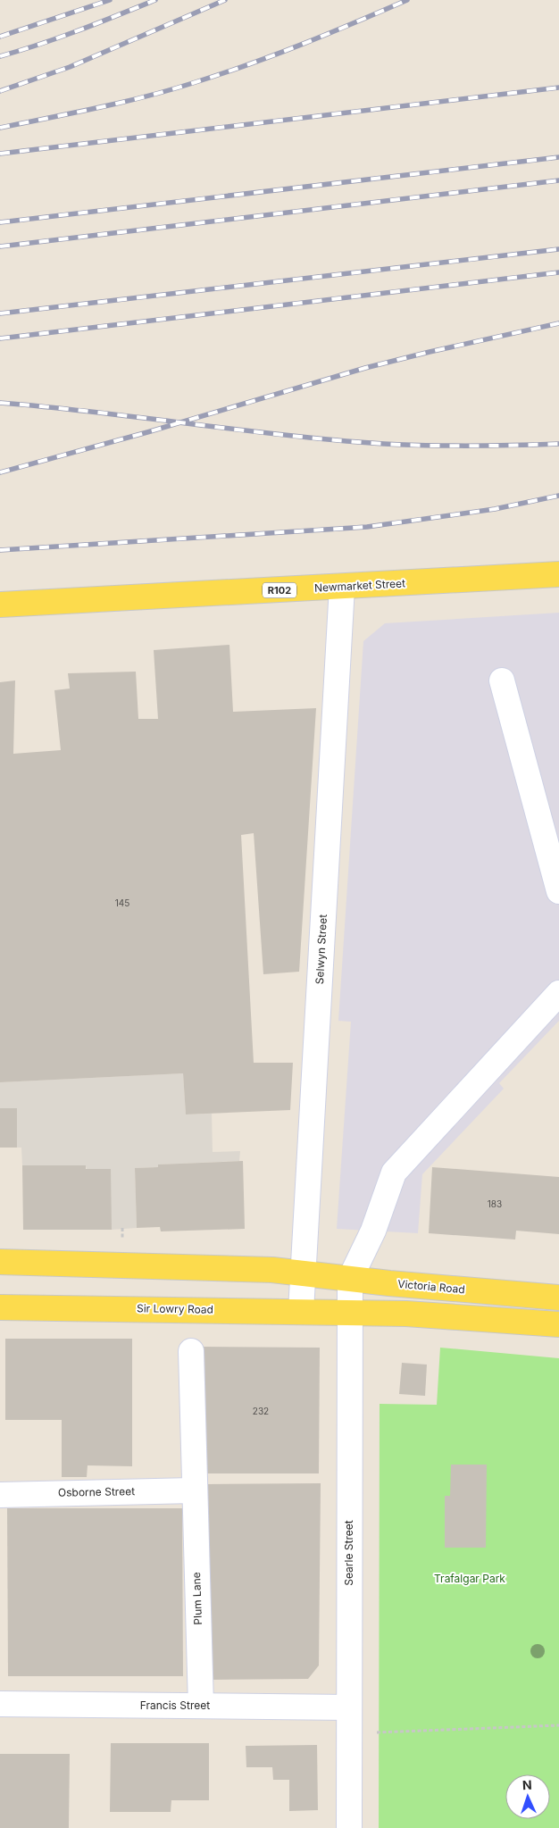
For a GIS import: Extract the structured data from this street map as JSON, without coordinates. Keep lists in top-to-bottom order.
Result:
{
  "streets": {
    "main road": [
      "Newmarket Street",
      "R102",
      "Victoria Road",
      "Sir Lowry Road"
    ],
    "street": [
      "Selwyn Street",
      "Osborne Street",
      "Searle Street",
      "Plum Lane",
      "Francis Street"
    ]
  },
  "crossings": [
    ["Newmarket Street", "Selwyn Street"],
    ["Selwyn Street", "Victoria Road"],
    ["Selwyn Street", "Sir Lowry Road"],
    ["Victoria Road", "Searle Street"],
    ["Sir Lowry Road", "Searle Street"],
    ["Osborne Street", "Plum Lane"],
    ["Searle Street", "Francis Street"],
    ["Plum Lane", "Francis Street"]
  ],
  "parks": ["Trafalgar Park"],
  "house_numbers": ["145", "183", "232"],
  "north": "top"
}
